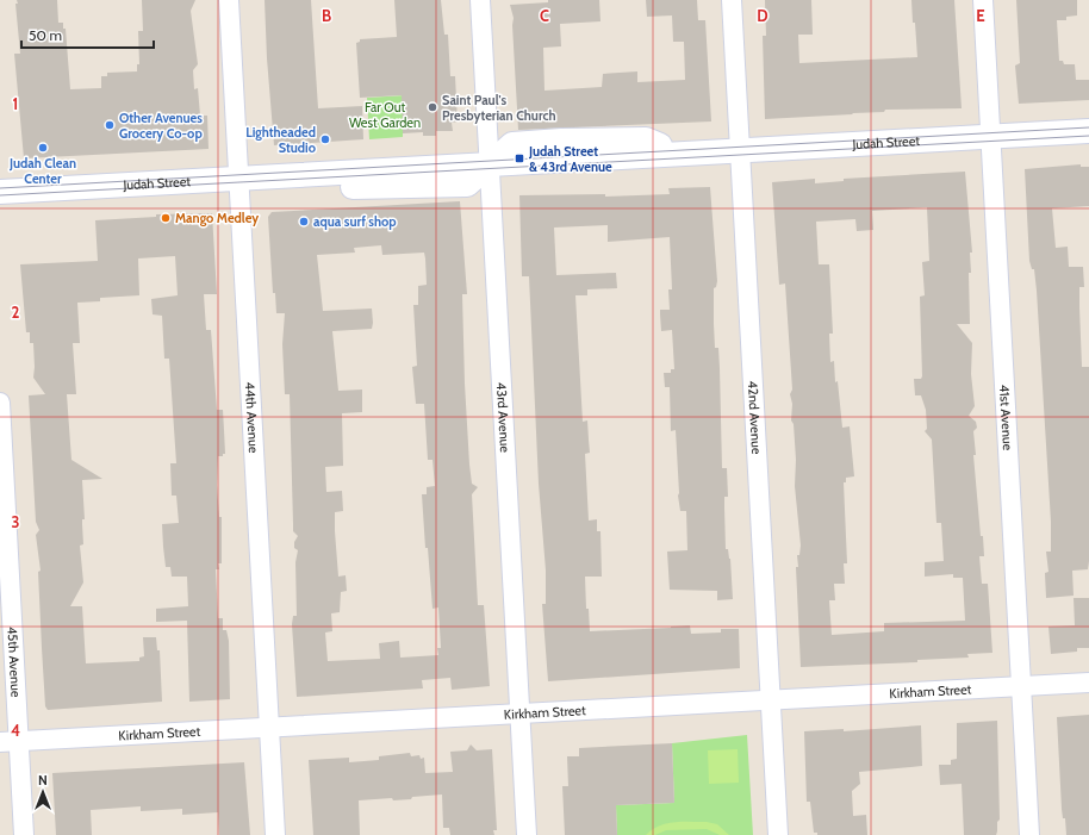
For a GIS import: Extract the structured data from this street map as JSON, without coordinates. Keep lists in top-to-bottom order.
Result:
{
  "streets": {
    "street": [
      "Judah Street",
      "44th Avenue",
      "42nd Avenue",
      "41st Avenue",
      "43rd Avenue",
      "45th Avenue",
      "Kirkham Street"
    ]
  },
  "crossings": [
    ["Judah Street", "44th Avenue"],
    ["Judah Street", "42nd Avenue"],
    ["Judah Street", "41st Avenue"],
    ["Judah Street", "43rd Avenue"],
    ["44th Avenue", "Kirkham Street"],
    ["42nd Avenue", "Kirkham Street"],
    ["41st Avenue", "Kirkham Street"],
    ["43rd Avenue", "Kirkham Street"],
    ["45th Avenue", "Kirkham Street"]
  ],
  "parks": ["Far Out West Garden"],
  "places": {
    "other": [
      "Saint Paul's Presbyterian Church",
      "Other Avenues Grocery Co-op",
      "Lightheaded Studio",
      "Judah Clean Center",
      "Mango Medley",
      "aqua surf shop"
    ],
    "transit": ["Judah Street & 43rd Avenue"]
  },
  "scale_bar": "50 m",
  "north": "top",
  "grid": {
    "columns": [
      "B",
      "C",
      "D",
      "E"
    ],
    "rows": [
      "1",
      "2",
      "3",
      "4"
    ]
  }
}
